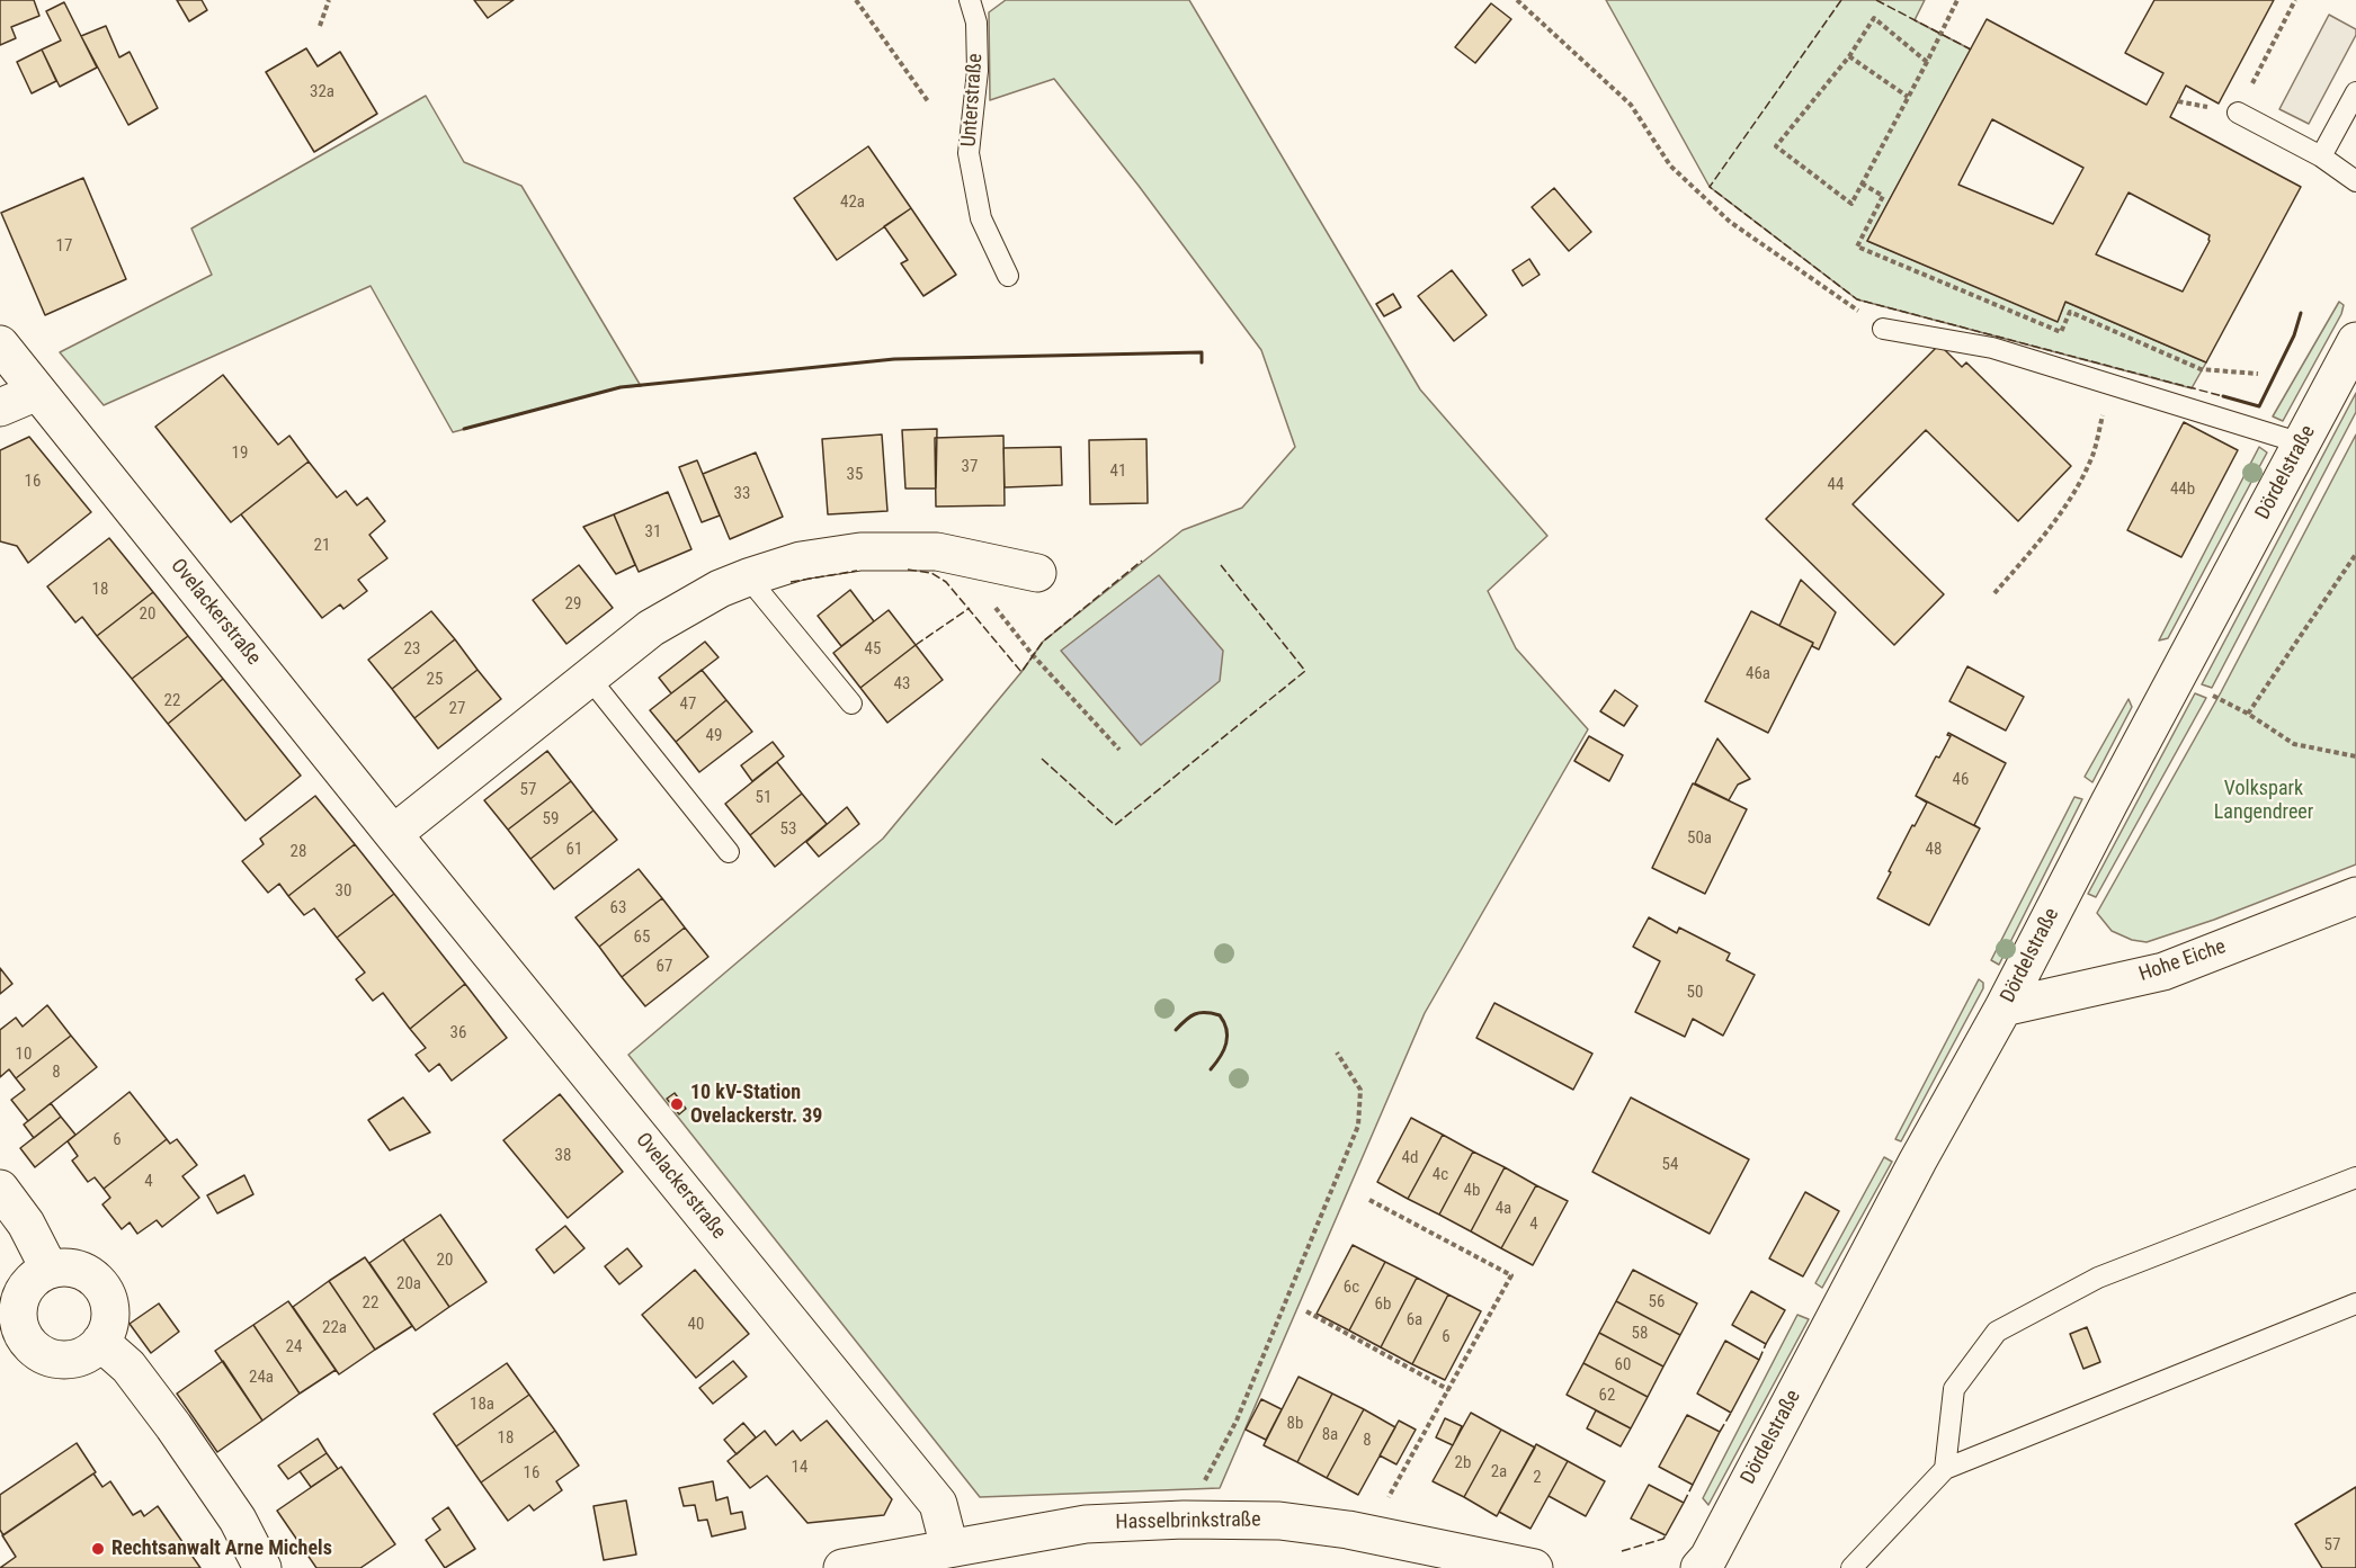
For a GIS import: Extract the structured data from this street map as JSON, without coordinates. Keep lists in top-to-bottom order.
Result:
{
  "streets": {
    "street": [
      "Dördelstraße",
      "Ovelackerstraße",
      "Hohe Eiche",
      "Hasselbrinkstraße"
    ],
    "lane": ["Unterstraße"]
  },
  "crossings": [
    ["Dördelstraße", "Hohe Eiche"],
    ["Ovelackerstraße", "Hasselbrinkstraße"]
  ],
  "parks": ["Volkspark Langendreer"],
  "places": ["10 kV-Station Ovelackerstr. 39", "Rechtsanwalt Arne Michels"],
  "house_numbers": [
    "32a",
    "42a",
    "17",
    "19",
    "37",
    "41",
    "35",
    "16",
    "44",
    "44b",
    "33",
    "31",
    "21",
    "18",
    "29",
    "20",
    "23",
    "45",
    "46a",
    "25",
    "43",
    "22",
    "47",
    "27",
    "49",
    "46",
    "57",
    "51",
    "59",
    "53",
    "50a",
    "61",
    "48",
    "28",
    "30",
    "63",
    "65",
    "67",
    "50",
    "36",
    "10",
    "8",
    "6",
    "38",
    "4d",
    "54",
    "4c",
    "4",
    "4b",
    "4a",
    "4",
    "20",
    "20a",
    "6c",
    "56",
    "22",
    "6b",
    "6a",
    "40",
    "22a",
    "58",
    "6",
    "24",
    "60",
    "24a",
    "62",
    "18a",
    "8b",
    "8a",
    "18",
    "8",
    "2b",
    "14",
    "2a",
    "16",
    "2",
    "57"
  ]
}
